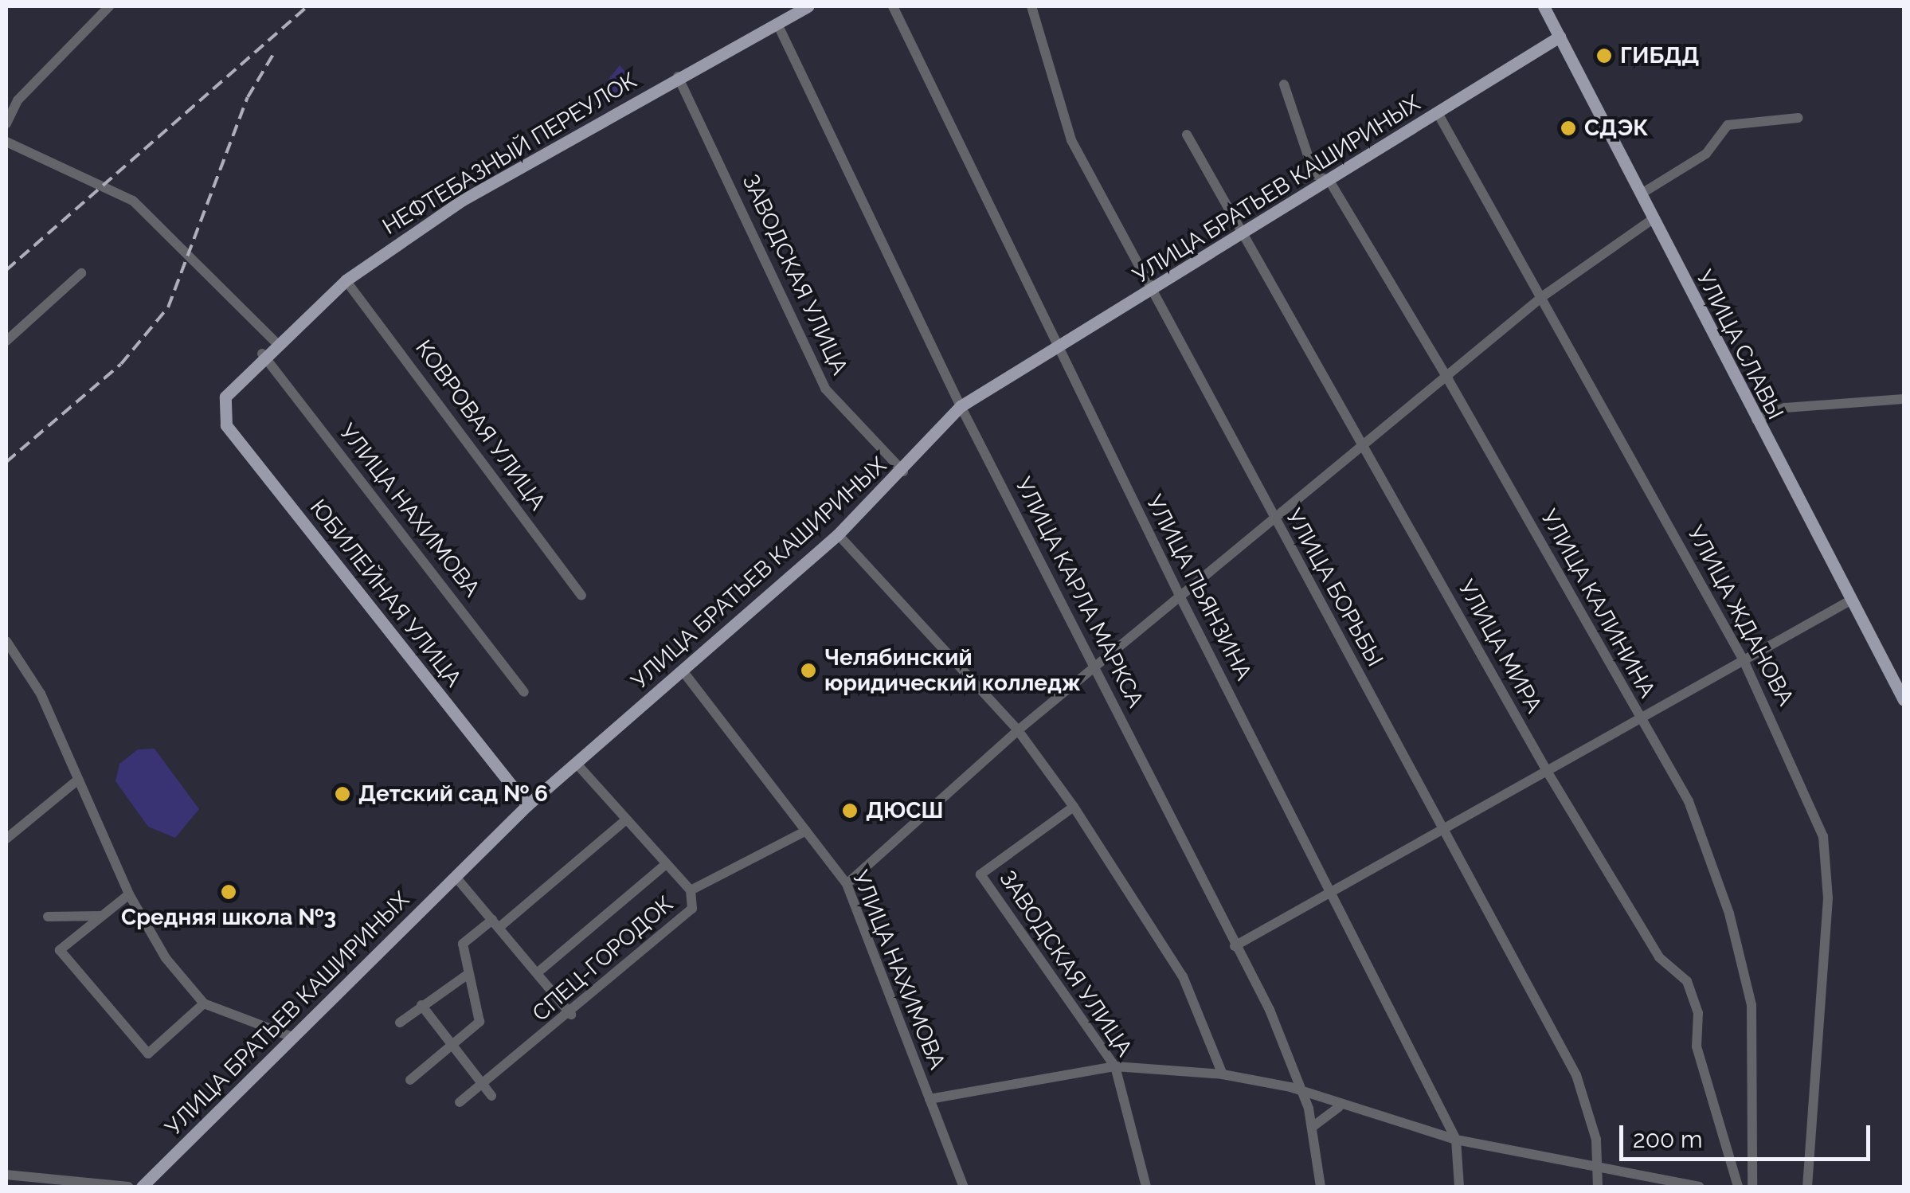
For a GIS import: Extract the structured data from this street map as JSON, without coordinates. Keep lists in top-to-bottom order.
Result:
{
  "streets": {
    "main road": [
      "НЕФТЕБАЗНЫЙ ПЕРЕУЛОК",
      "УЛИЦА БРАТЬЕВ КАШИРИНЫХ",
      "УЛИЦА СЛАВЫ",
      "ЮБИЛЕЙНАЯ УЛИЦА"
    ],
    "street": [
      "ЗАВОДСКАЯ УЛИЦА",
      "КОВРОВАЯ УЛИЦА",
      "УЛИЦА НАХИМОВА",
      "УЛИЦА ПЬЯНЗИНА",
      "УЛИЦА БОРЬБЫ",
      "УЛИЦА КАРЛА МАРКСА",
      "УЛИЦА КАЛИНИНА",
      "УЛИЦА ЖДАНОВА",
      "УЛИЦА МИРА",
      "СПЕЦ-ГОРОДОК"
    ]
  },
  "crossings": [
    ["НЕФТЕБАЗНЫЙ ПЕРЕУЛОК", "ЗАВОДСКАЯ УЛИЦА"],
    ["НЕФТЕБАЗНЫЙ ПЕРЕУЛОК", "КОВРОВАЯ УЛИЦА"],
    ["НЕФТЕБАЗНЫЙ ПЕРЕУЛОК", "УЛИЦА НАХИМОВА"],
    ["НЕФТЕБАЗНЫЙ ПЕРЕУЛОК", "УЛИЦА КАРЛА МАРКСА"],
    ["НЕФТЕБАЗНЫЙ ПЕРЕУЛОК", "ЮБИЛЕЙНАЯ УЛИЦА"],
    ["УЛИЦА БРАТЬЕВ КАШИРИНЫХ", "ЗАВОДСКАЯ УЛИЦА"],
    ["УЛИЦА БРАТЬЕВ КАШИРИНЫХ", "УЛИЦА СЛАВЫ"],
    ["УЛИЦА БРАТЬЕВ КАШИРИНЫХ", "УЛИЦА НАХИМОВА"],
    ["УЛИЦА БРАТЬЕВ КАШИРИНЫХ", "УЛИЦА ПЬЯНЗИНА"],
    ["УЛИЦА БРАТЬЕВ КАШИРИНЫХ", "УЛИЦА БОРЬБЫ"],
    ["УЛИЦА БРАТЬЕВ КАШИРИНЫХ", "УЛИЦА КАРЛА МАРКСА"],
    ["УЛИЦА БРАТЬЕВ КАШИРИНЫХ", "ЮБИЛЕЙНАЯ УЛИЦА"],
    ["УЛИЦА БРАТЬЕВ КАШИРИНЫХ", "УЛИЦА КАЛИНИНА"],
    ["УЛИЦА БРАТЬЕВ КАШИРИНЫХ", "УЛИЦА ЖДАНОВА"],
    ["УЛИЦА БРАТЬЕВ КАШИРИНЫХ", "УЛИЦА МИРА"],
    ["УЛИЦА НАХИМОВА", "СПЕЦ-ГОРОДОК"]
  ],
  "places": [
    "ГИБДД",
    "СДЭК",
    "Челябинский юридический колледж",
    "Детский сад № 6",
    "ДЮСШ",
    "Средняя школа №3"
  ],
  "scale_bar": "200 m"
}
